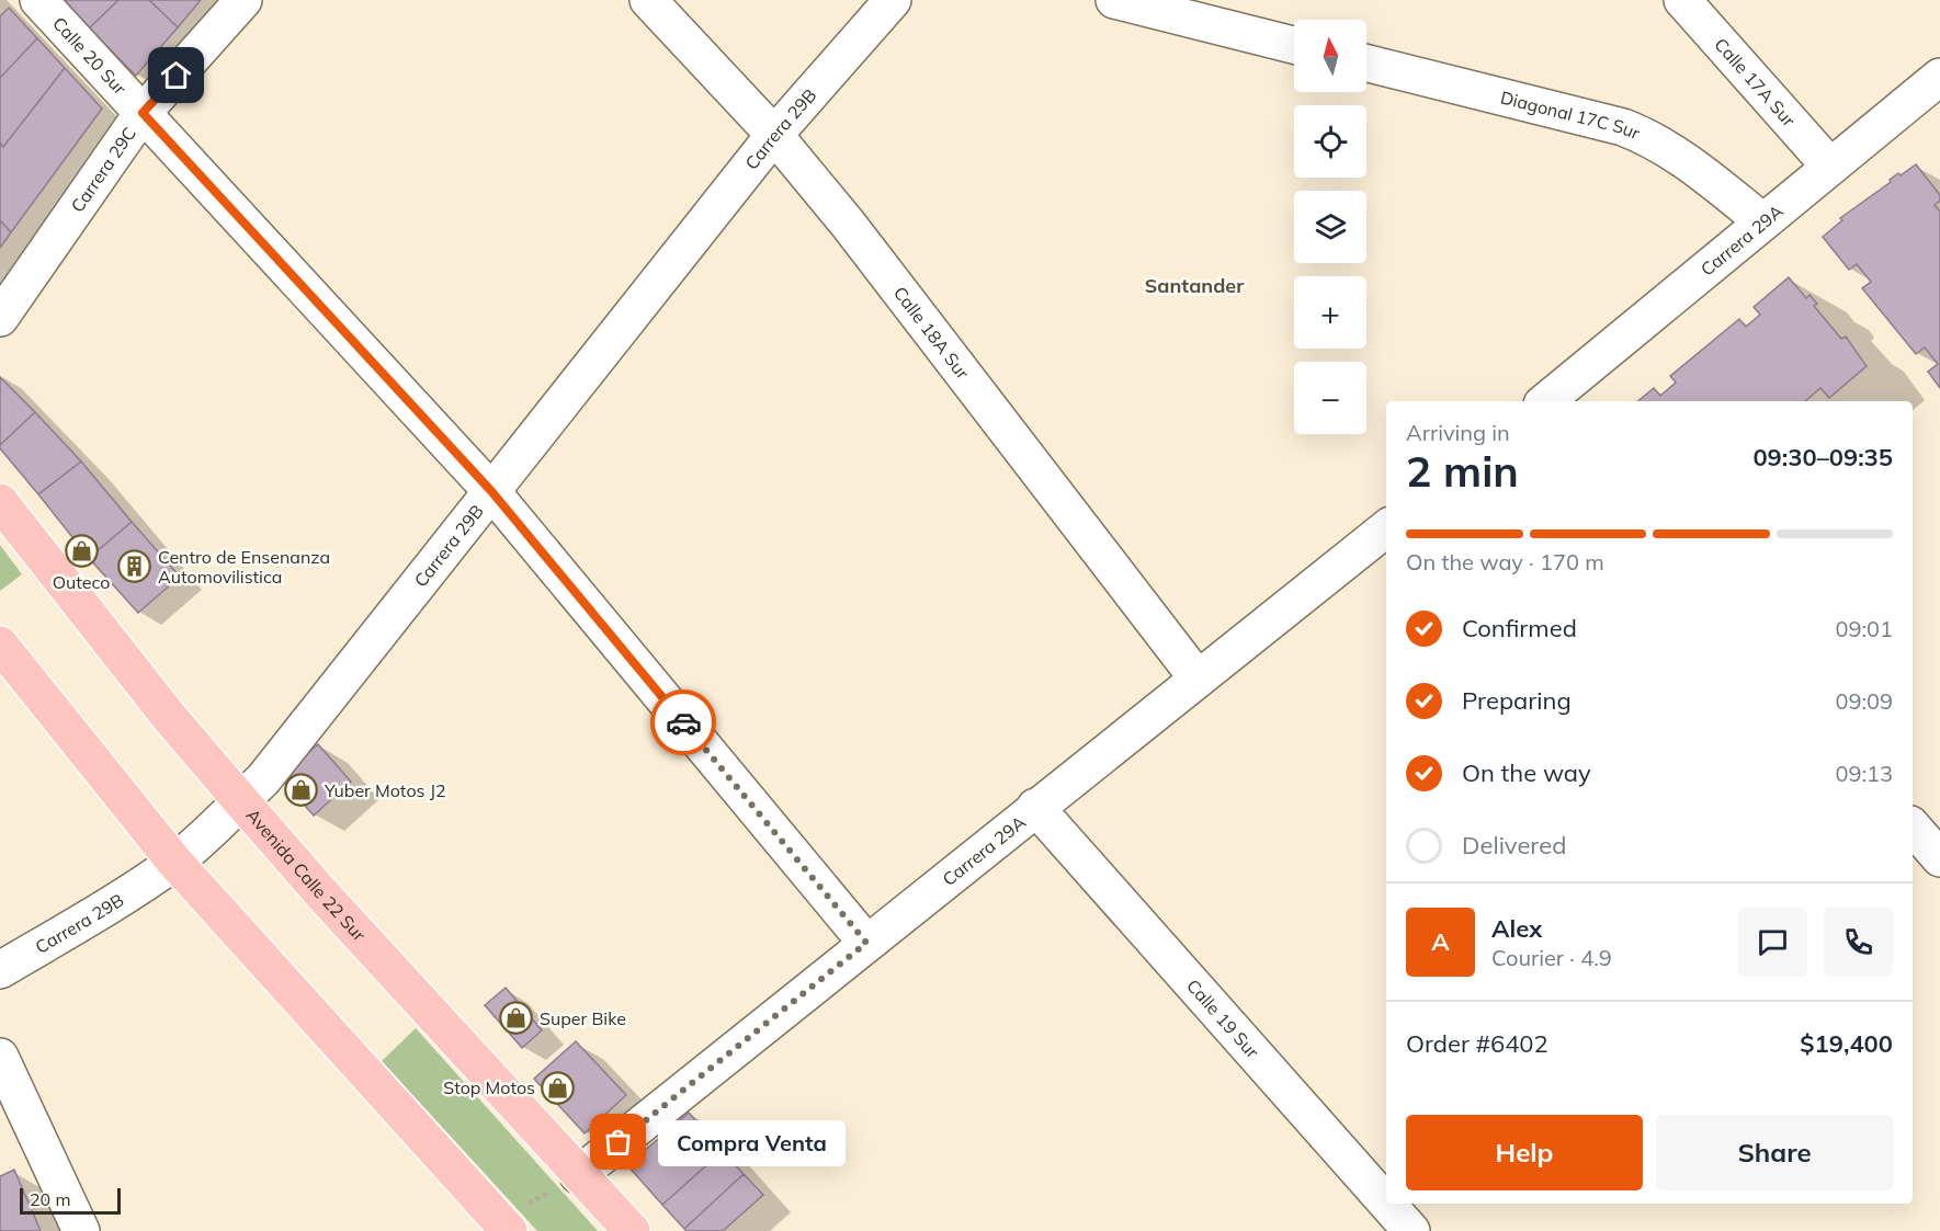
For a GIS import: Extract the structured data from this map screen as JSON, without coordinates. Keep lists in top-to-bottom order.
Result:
{
  "streets": {
    "main road": ["Avenida Calle 22 Sur"],
    "street": [
      "Calle 20 Sur",
      "Calle 17A Sur",
      "Diagonal 17C Sur",
      "Carrera 29B",
      "Carrera 29C",
      "Carrera 29A",
      "Calle 18A Sur",
      "Calle 19 Sur"
    ]
  },
  "crossings": [
    ["Calle 20 Sur", "Carrera 29B"],
    ["Calle 20 Sur", "Carrera 29C"],
    ["Calle 20 Sur", "Carrera 29A"],
    ["Calle 17A Sur", "Carrera 29A"],
    ["Diagonal 17C Sur", "Carrera 29A"],
    ["Carrera 29B", "Calle 18A Sur"],
    ["Carrera 29B", "Avenida Calle 22 Sur"],
    ["Carrera 29A", "Calle 18A Sur"],
    ["Carrera 29A", "Avenida Calle 22 Sur"],
    ["Carrera 29A", "Calle 19 Sur"]
  ],
  "districts": ["Santander"],
  "places": {
    "shop": [
      "Outeco",
      "Yuber Motos J2",
      "Super Bike",
      "Stop Motos"
    ],
    "building": ["Centro de Ensenanza Automovilistica"],
    "other": ["Compra Venta"]
  },
  "scale_bar": "20 m",
  "north": "top",
  "page": {
    "map_buttons": ["+", "−"],
    "heading": ["2 min", "Arriving in", "09:30–09:35"],
    "panel": [
      "Alex",
      "Courier · 4.9",
      "Order #6402",
      "$19,400"
    ],
    "bar": "On the way · 170 m",
    "list": [
      ["Confirmed", "09:01"],
      ["Preparing", "09:09"],
      ["On the way", "09:13"],
      "Delivered"
    ],
    "round": "A",
    "buttons": ["Help", "Share"],
    "bubble": "Compra Venta",
    "scale": "20 m"
  }
}
